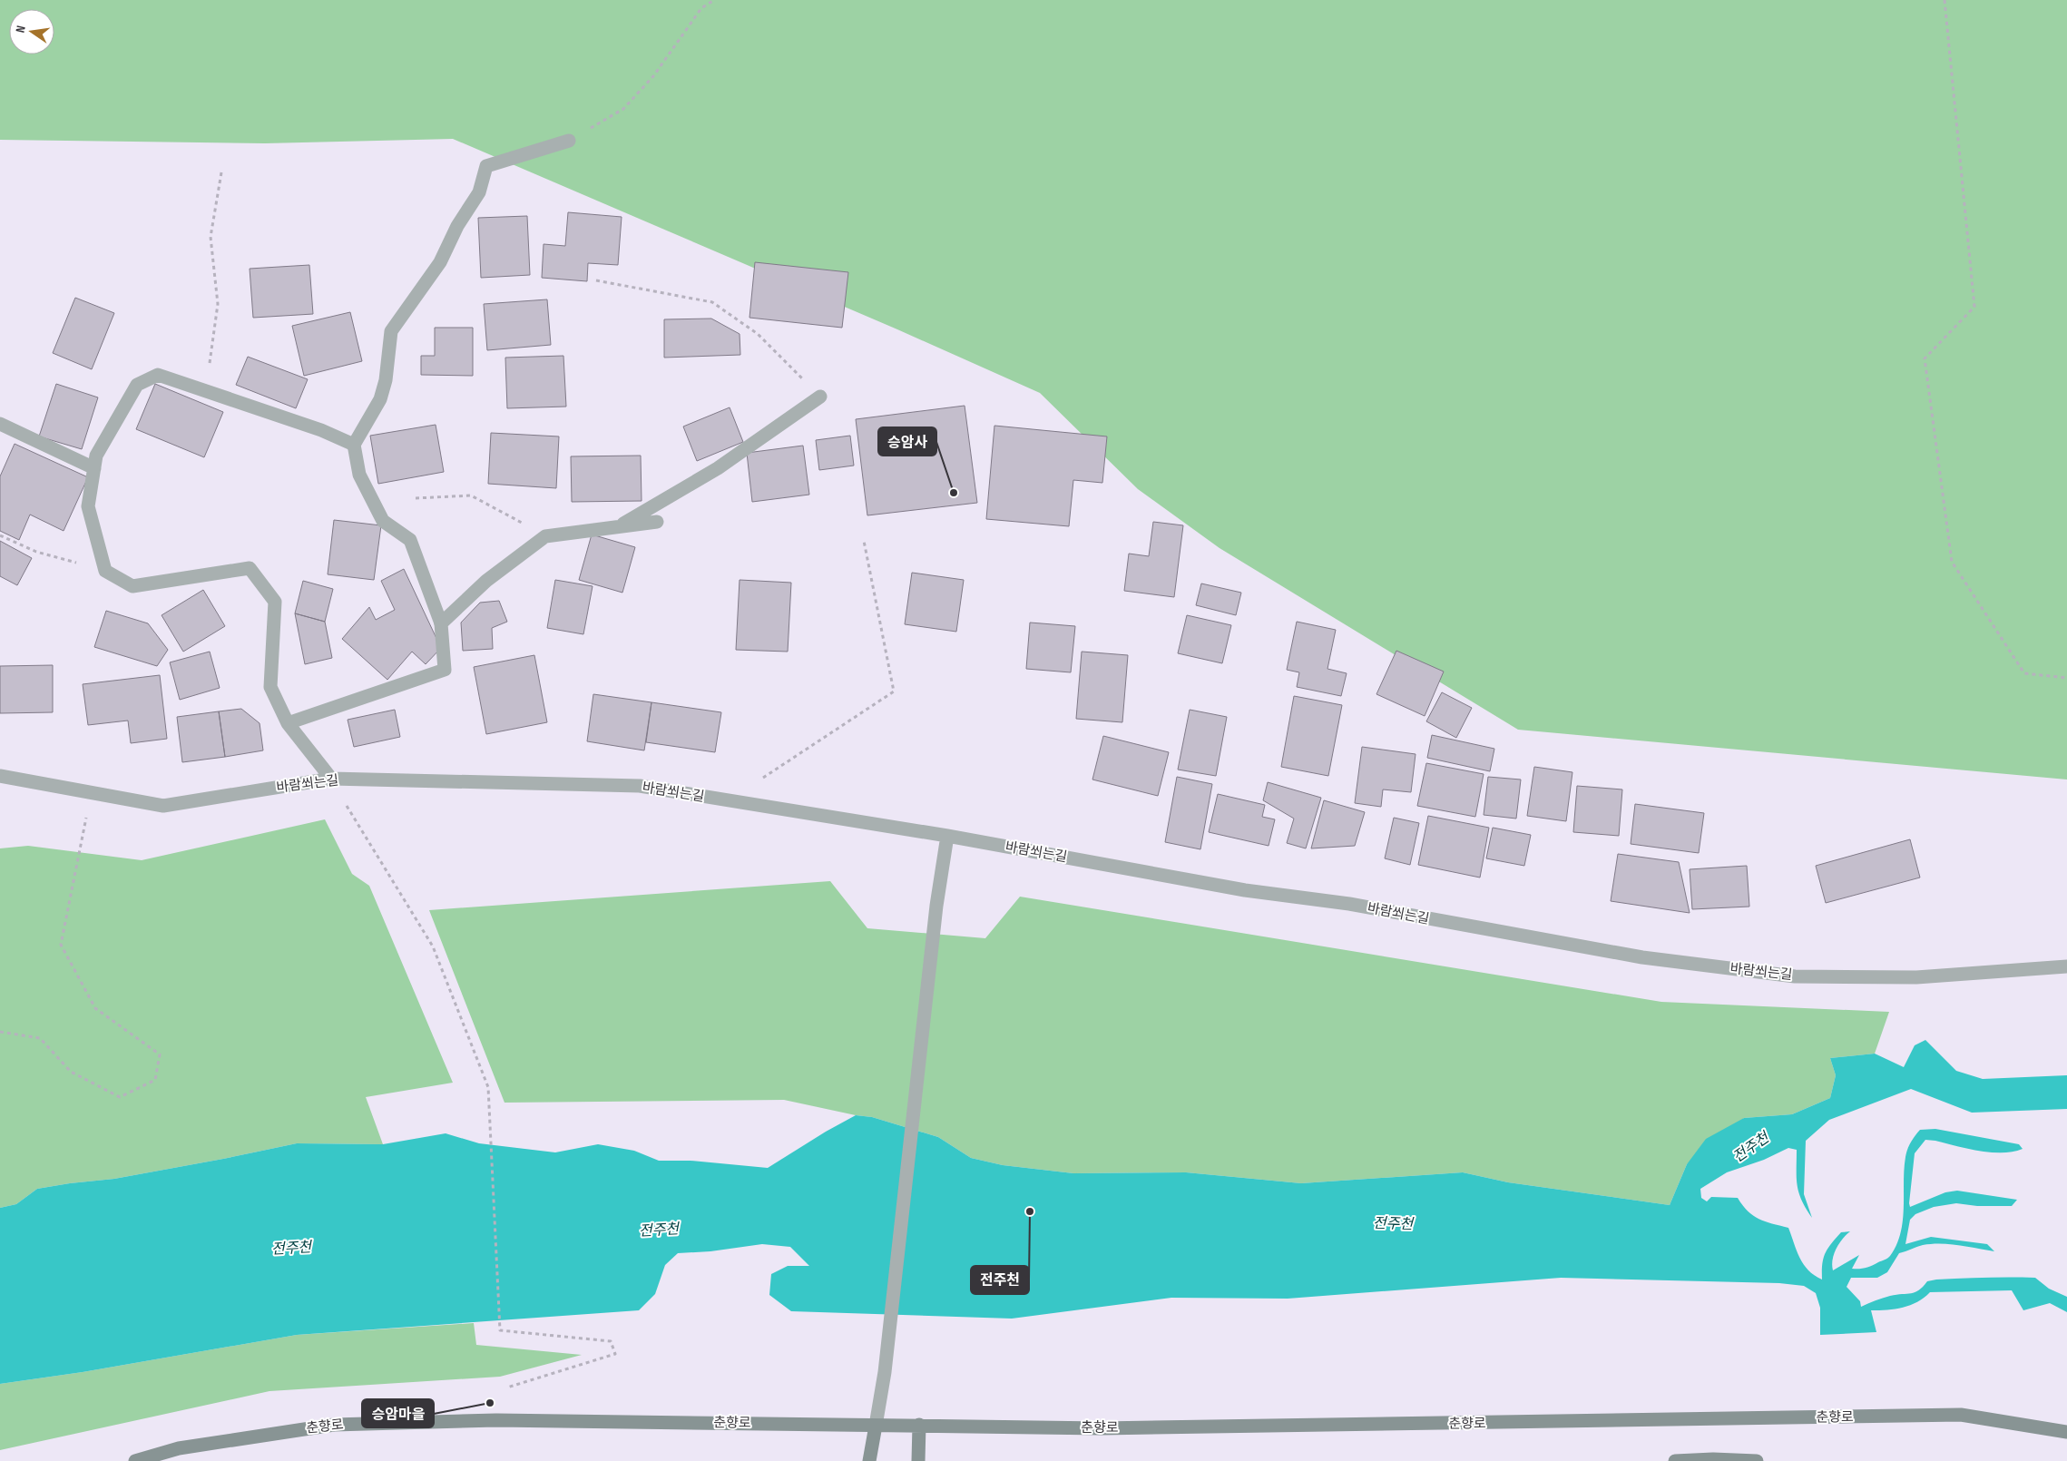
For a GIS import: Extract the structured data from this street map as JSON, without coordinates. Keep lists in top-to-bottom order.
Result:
{
  "streets": {
    "street": ["바람쐬는길", "춘향로"]
  },
  "water": ["전주천"],
  "places": ["승암사", "전주천", "승암마을"],
  "north": "left"
}
